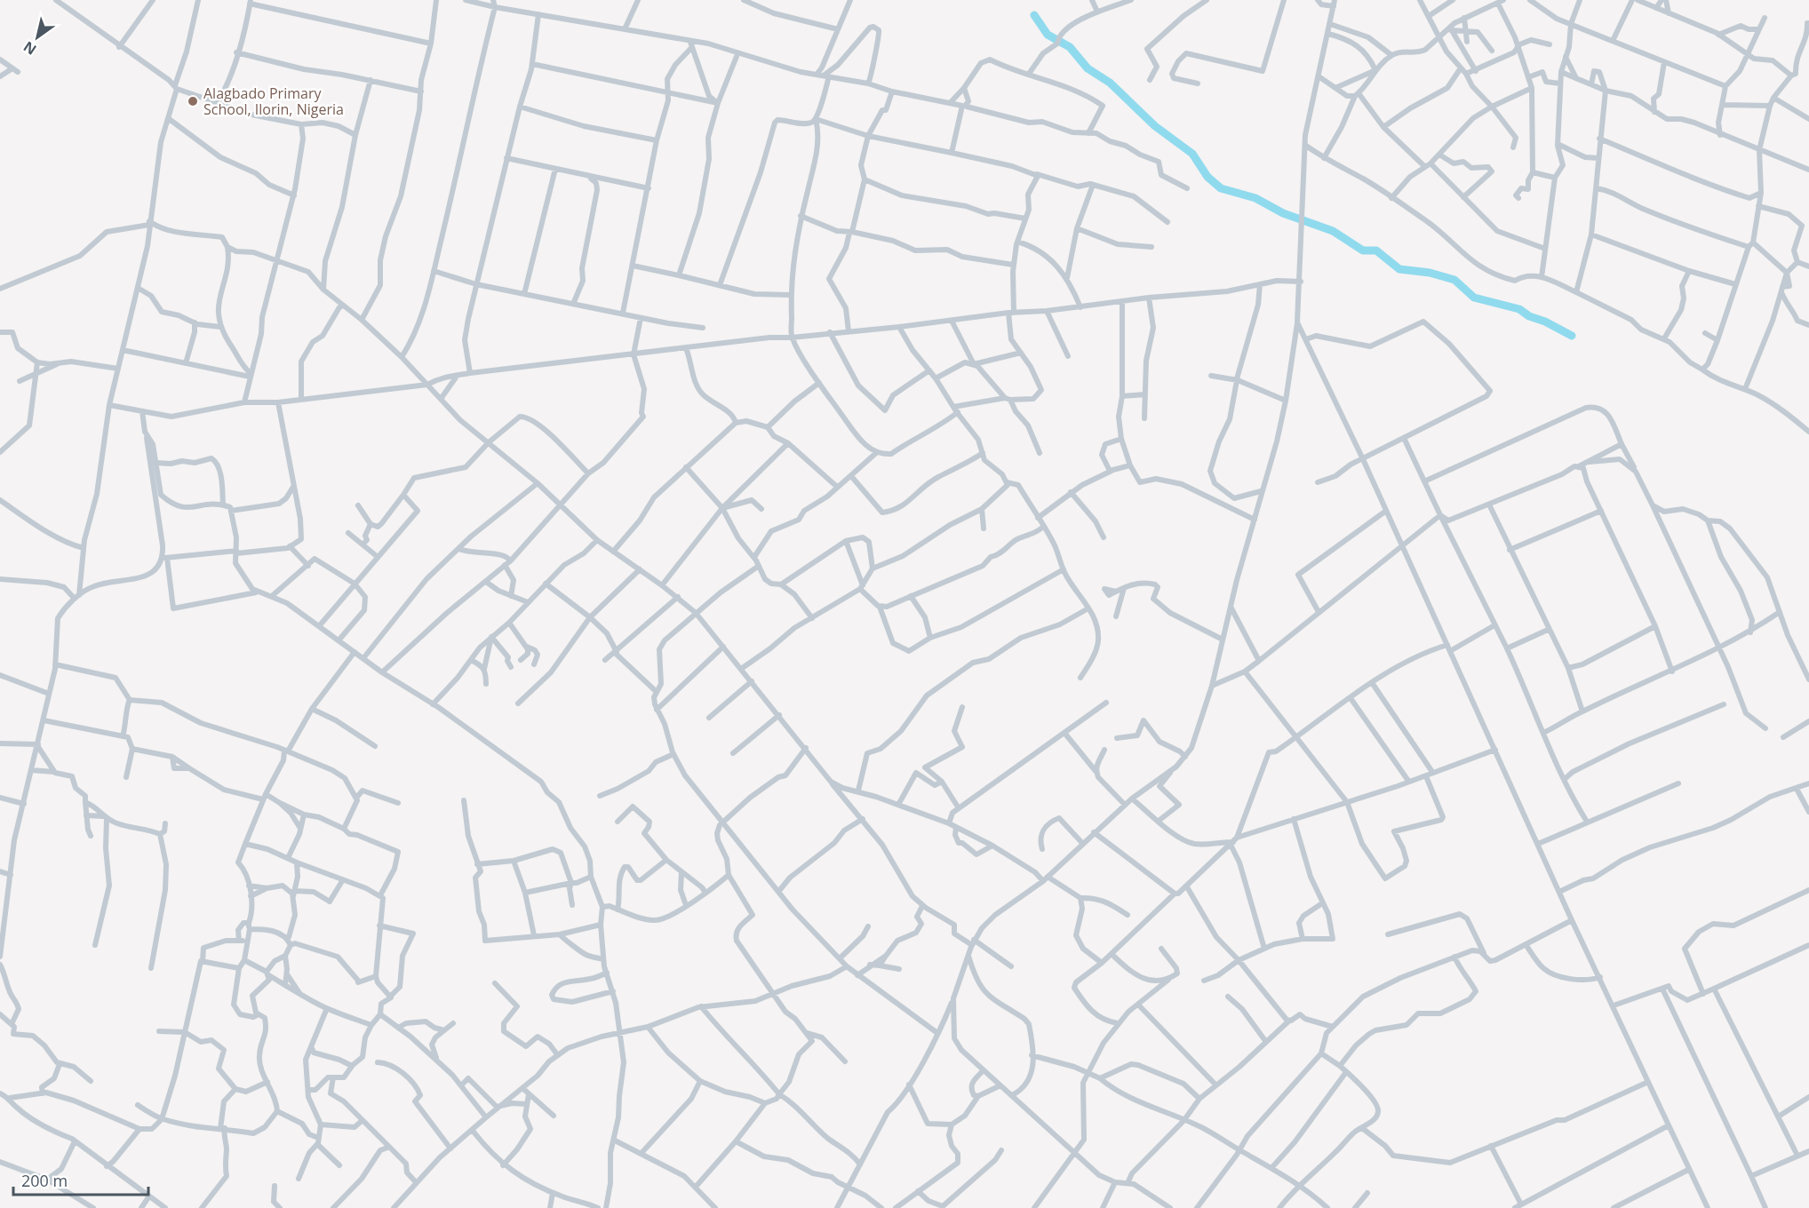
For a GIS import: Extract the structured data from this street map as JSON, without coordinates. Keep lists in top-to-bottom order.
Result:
{
  "places": ["Alagbado Primary School, Ilorin, Nigeria"],
  "scale_bar": "200 m",
  "north": "bottom left"
}
